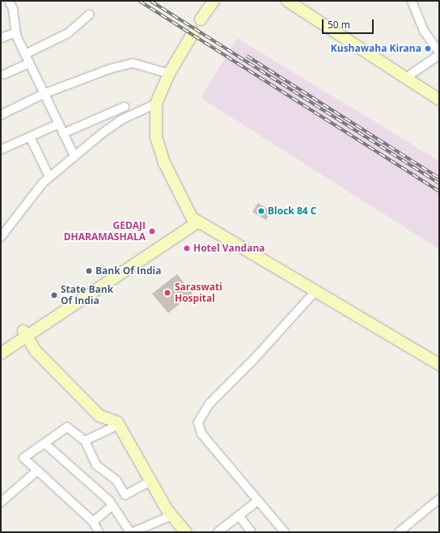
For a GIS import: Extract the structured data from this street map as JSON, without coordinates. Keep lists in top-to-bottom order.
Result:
{
  "places": [
    "Kushawaha Kirana",
    "Block 84 C",
    "GEDAJI DHARAMASHALA",
    "Hotel Vandana",
    "Bank Of India",
    "Saraswati Hospital",
    "State Bank Of India"
  ],
  "scale_bar": "50 m"
}
